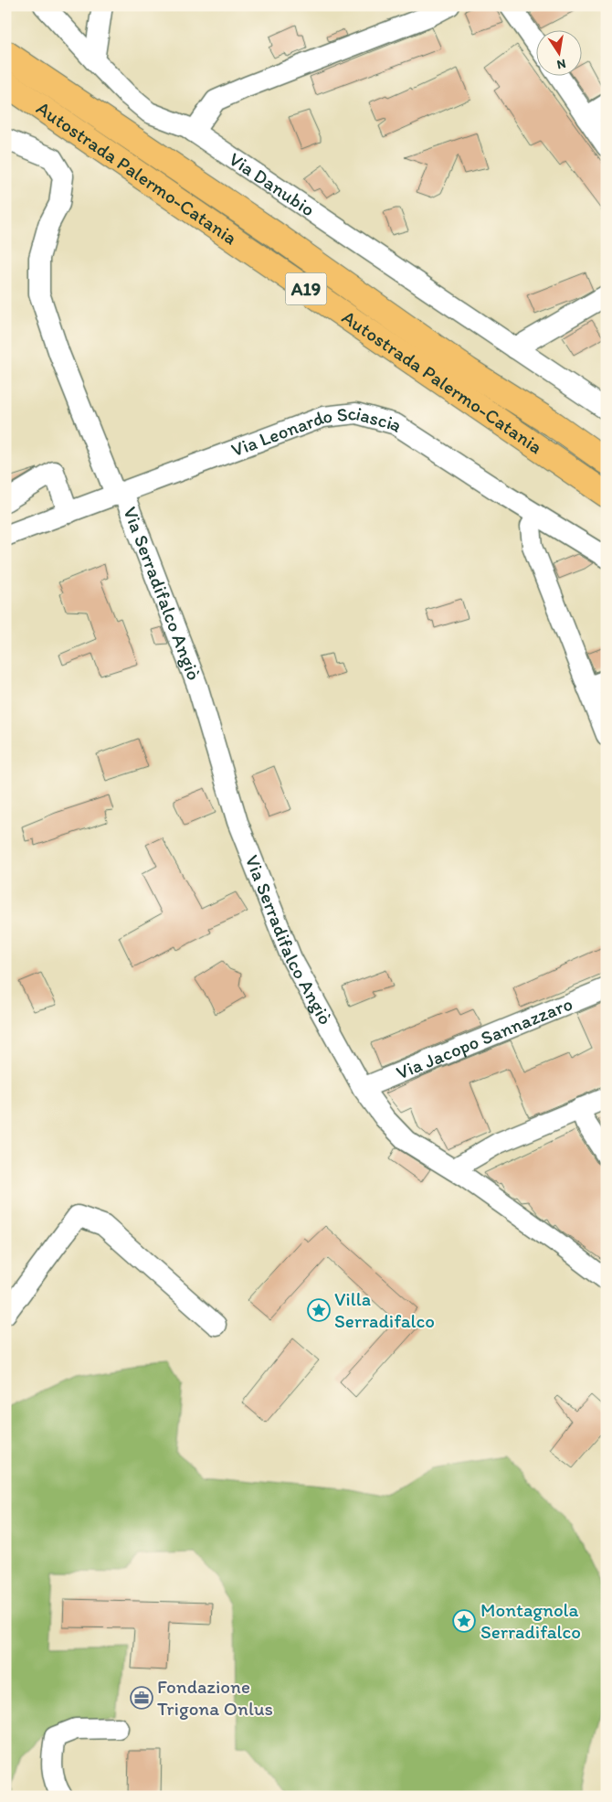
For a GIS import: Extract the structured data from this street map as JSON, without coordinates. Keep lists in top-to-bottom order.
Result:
{
  "streets": {
    "highway": ["Autostrada Palermo-Catania", "A19"],
    "street": [
      "Via Danubio",
      "Via Leonardo Sciascia",
      "Via Serradifalco Angiò",
      "Via Jacopo Sannazzaro"
    ]
  },
  "crossings": [
    ["Via Leonardo Sciascia", "Via Serradifalco Angiò"],
    ["Via Serradifalco Angiò", "Via Jacopo Sannazzaro"]
  ],
  "places": {
    "place": ["Villa Serradifalco", "Montagnola Serradifalco"],
    "office": ["Fondazione Trigona Onlus"]
  },
  "north": "bottom"
}
